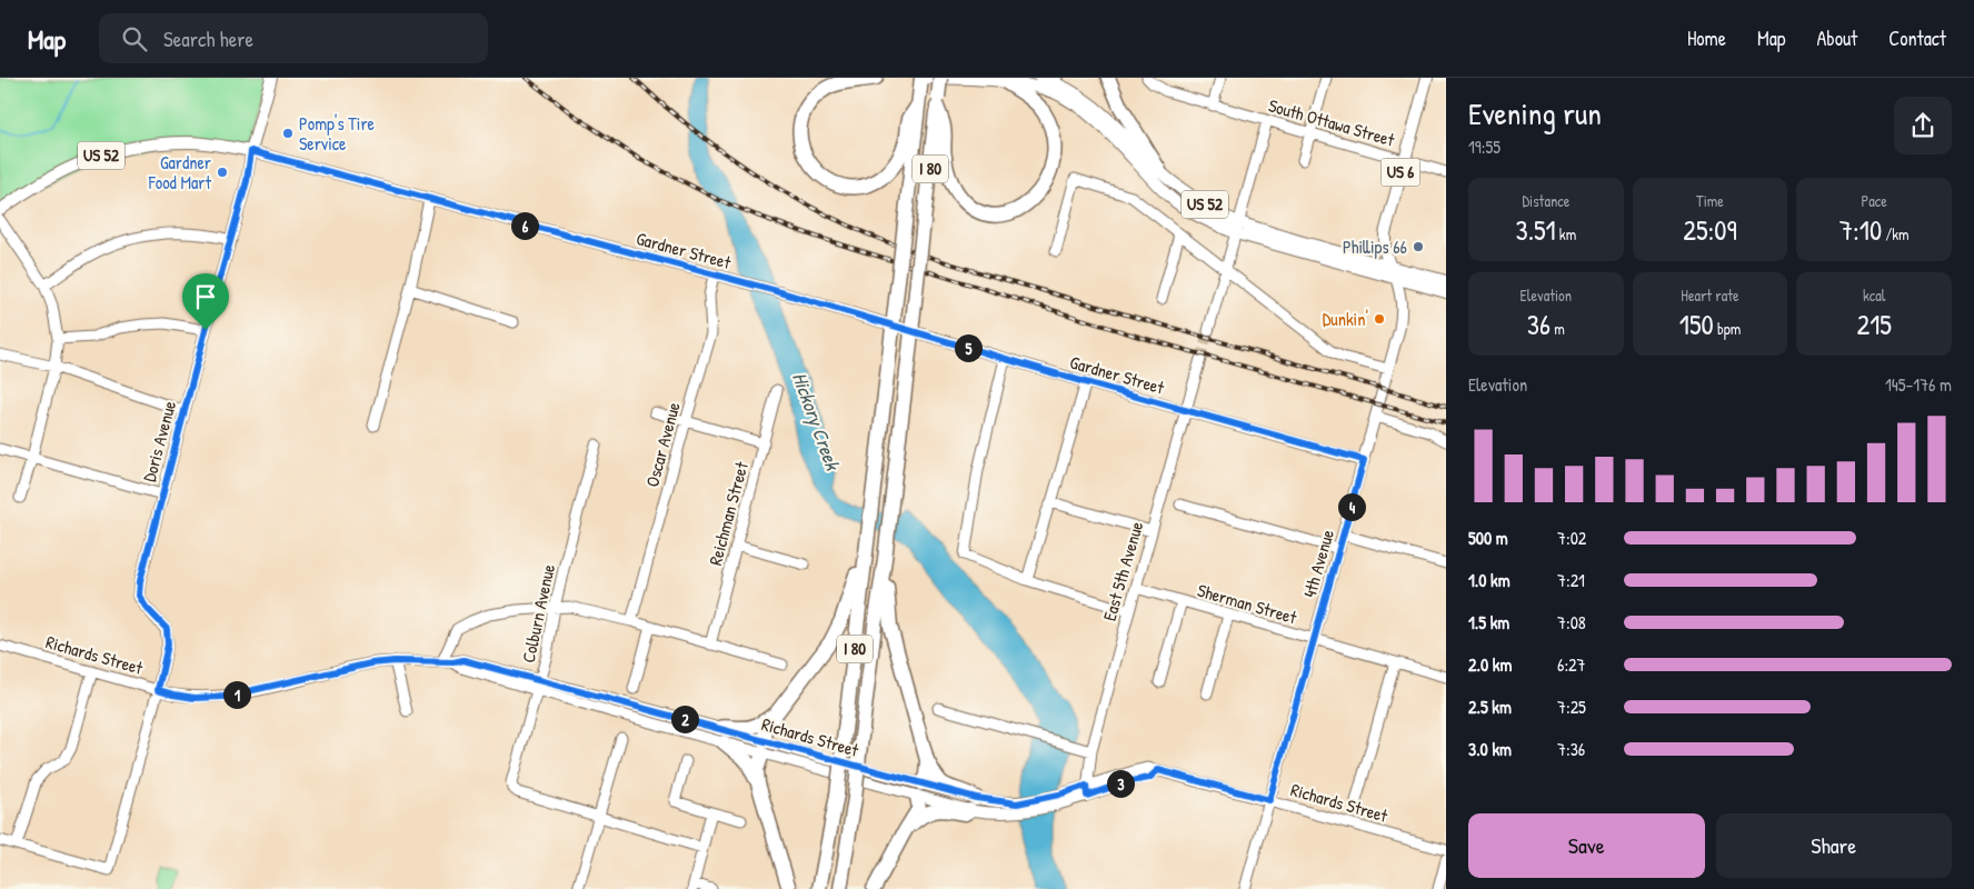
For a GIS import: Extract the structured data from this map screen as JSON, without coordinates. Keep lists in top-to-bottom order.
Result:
{
  "streets": {
    "highway": ["I 80"],
    "main road": [
      "US 52",
      "US 6",
      "Gardner Street",
      "Doris Avenue"
    ],
    "street": [
      "South Ottawa Street",
      "Oscar Avenue",
      "Reichman Street",
      "4th Avenue",
      "East 5th Avenue",
      "Sherman Street",
      "Colburn Avenue",
      "Richards Street"
    ]
  },
  "crossings": [
    ["South Ottawa Street", "US 6"],
    ["US 52", "I 80"],
    ["US 52", "US 6"],
    ["US 52", "4th Avenue"],
    ["US 6", "4th Avenue"],
    ["Gardner Street", "Doris Avenue"],
    ["Gardner Street", "Oscar Avenue"],
    ["Gardner Street", "4th Avenue"],
    ["Gardner Street", "East 5th Avenue"],
    ["Doris Avenue", "Richards Street"],
    ["4th Avenue", "Sherman Street"],
    ["4th Avenue", "Richards Street"],
    ["East 5th Avenue", "Sherman Street"],
    ["East 5th Avenue", "Richards Street"],
    ["Colburn Avenue", "Richards Street"]
  ],
  "water": ["Hickory Creek"],
  "places": [
    "Pomp's Tire Service",
    "Gardner Food Mart",
    "Phillips 66",
    "Dunkin'"
  ],
  "page": {
    "header": "Map",
    "search": "Search here",
    "nav": [
      "Home",
      "Map",
      "About",
      "Contact"
    ],
    "heading": ["Evening run", "19:55"],
    "stats": [
      ["Distance", "3.51 km"],
      ["Time", "25:09"],
      ["Pace", "7:10 /km"],
      ["Elevation", "36 m"],
      ["Heart rate", "150 bpm"],
      ["kcal", "215"]
    ],
    "pins": [
      "6",
      "5",
      "4",
      "1",
      "2",
      "3"
    ],
    "chart": ["Elevation", "145–176 m"],
    "list": [
      {
        "name": "500 m",
        "note": "7:02"
      },
      {
        "name": "1.0 km",
        "note": "7:21"
      },
      {
        "name": "1.5 km",
        "note": "7:08"
      },
      {
        "name": "2.0 km",
        "note": "6:27"
      },
      {
        "name": "2.5 km",
        "note": "7:25"
      },
      {
        "name": "3.0 km",
        "note": "7:36"
      }
    ],
    "buttons": ["Save", "Share"]
  }
}
